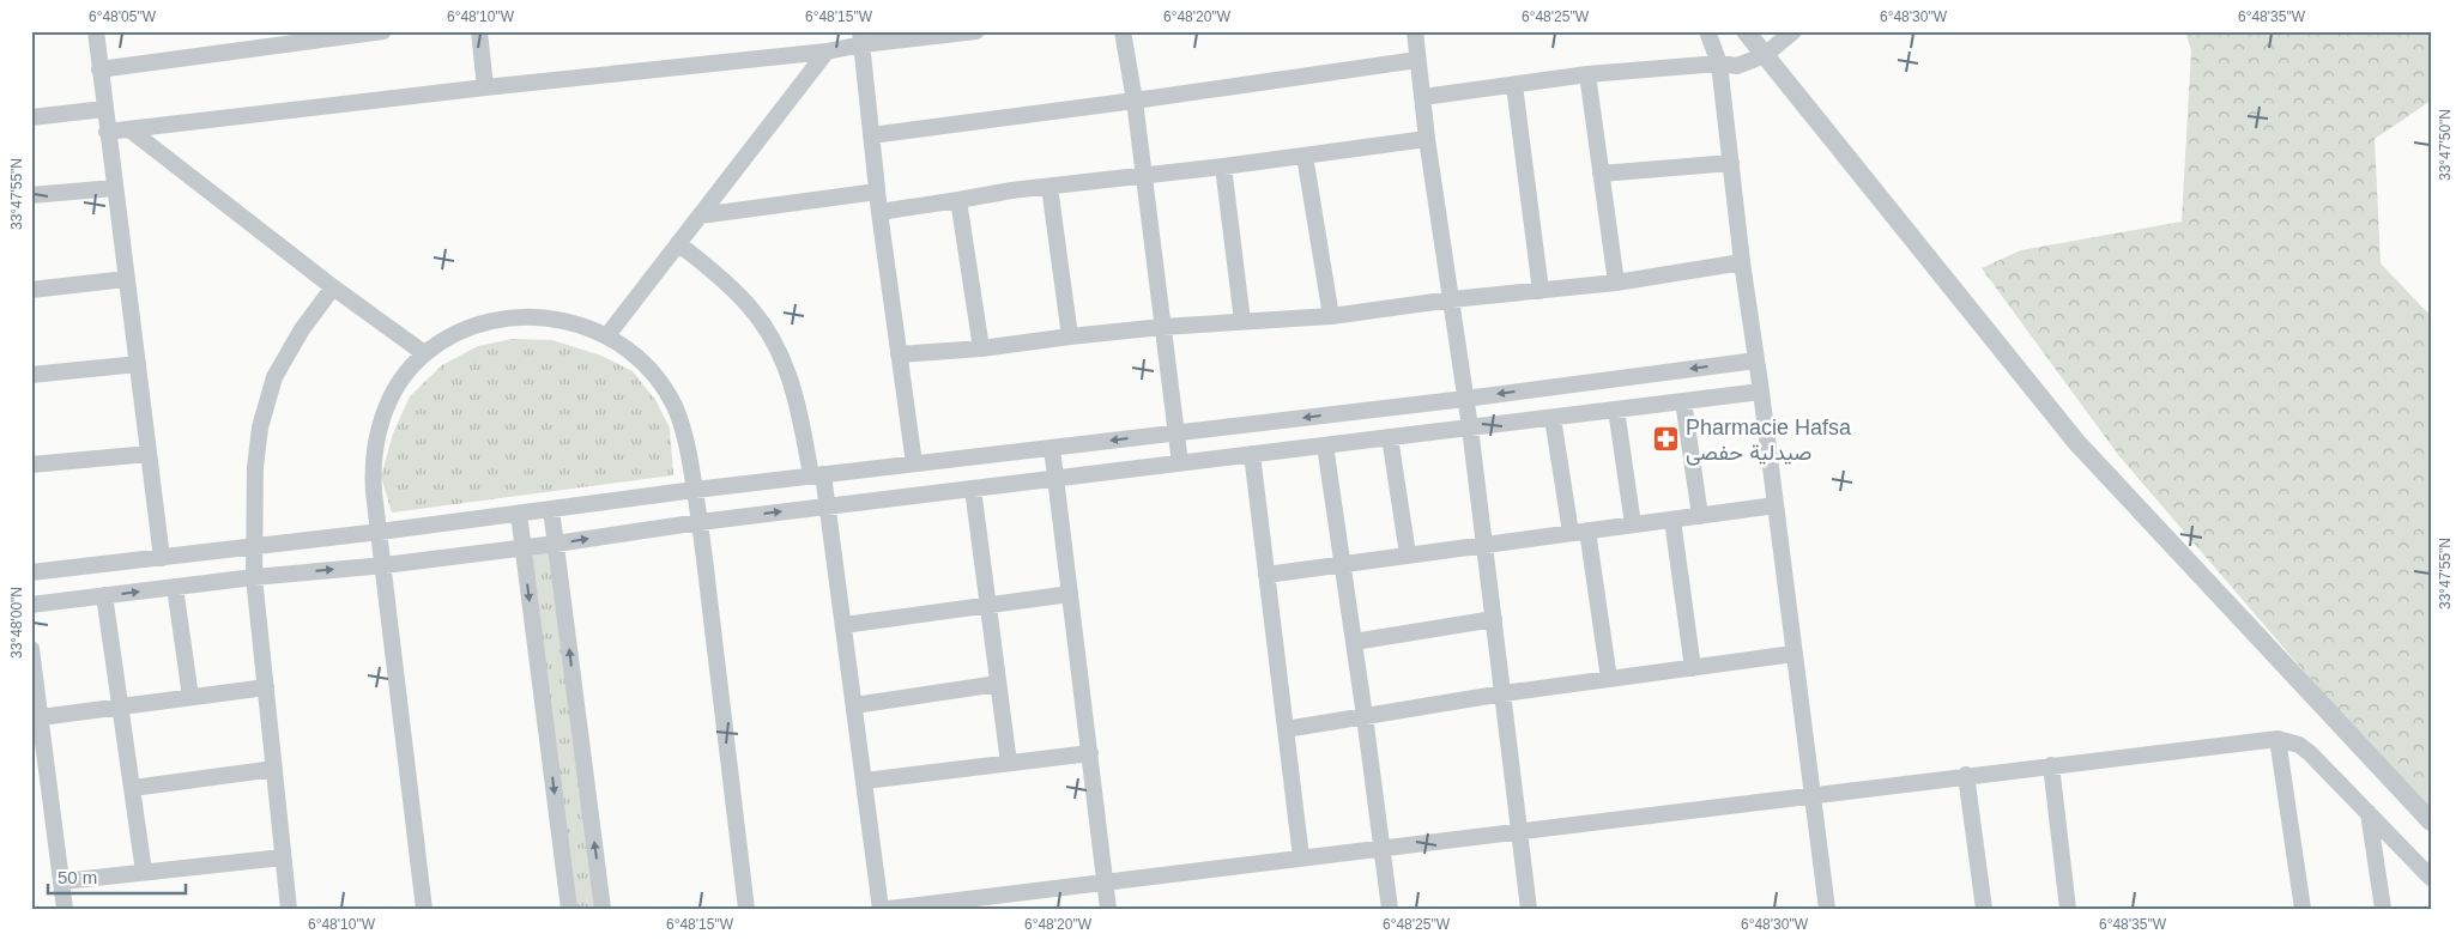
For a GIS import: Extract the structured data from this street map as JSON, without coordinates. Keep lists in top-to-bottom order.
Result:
{
  "places": {
    "pharmacy": ["Pharmacie Hafsa صيدلية حفصى"]
  },
  "scale_bar": "50 m",
  "coordinates": [
    "6°48'05\"W",
    "6°48'10\"W",
    "6°48'15\"W",
    "6°48'20\"W",
    "6°48'25\"W",
    "6°48'30\"W",
    "6°48'35\"W",
    "33°47'50\"N",
    "33°47'55\"N",
    "33°48'00\"N"
  ]
}
